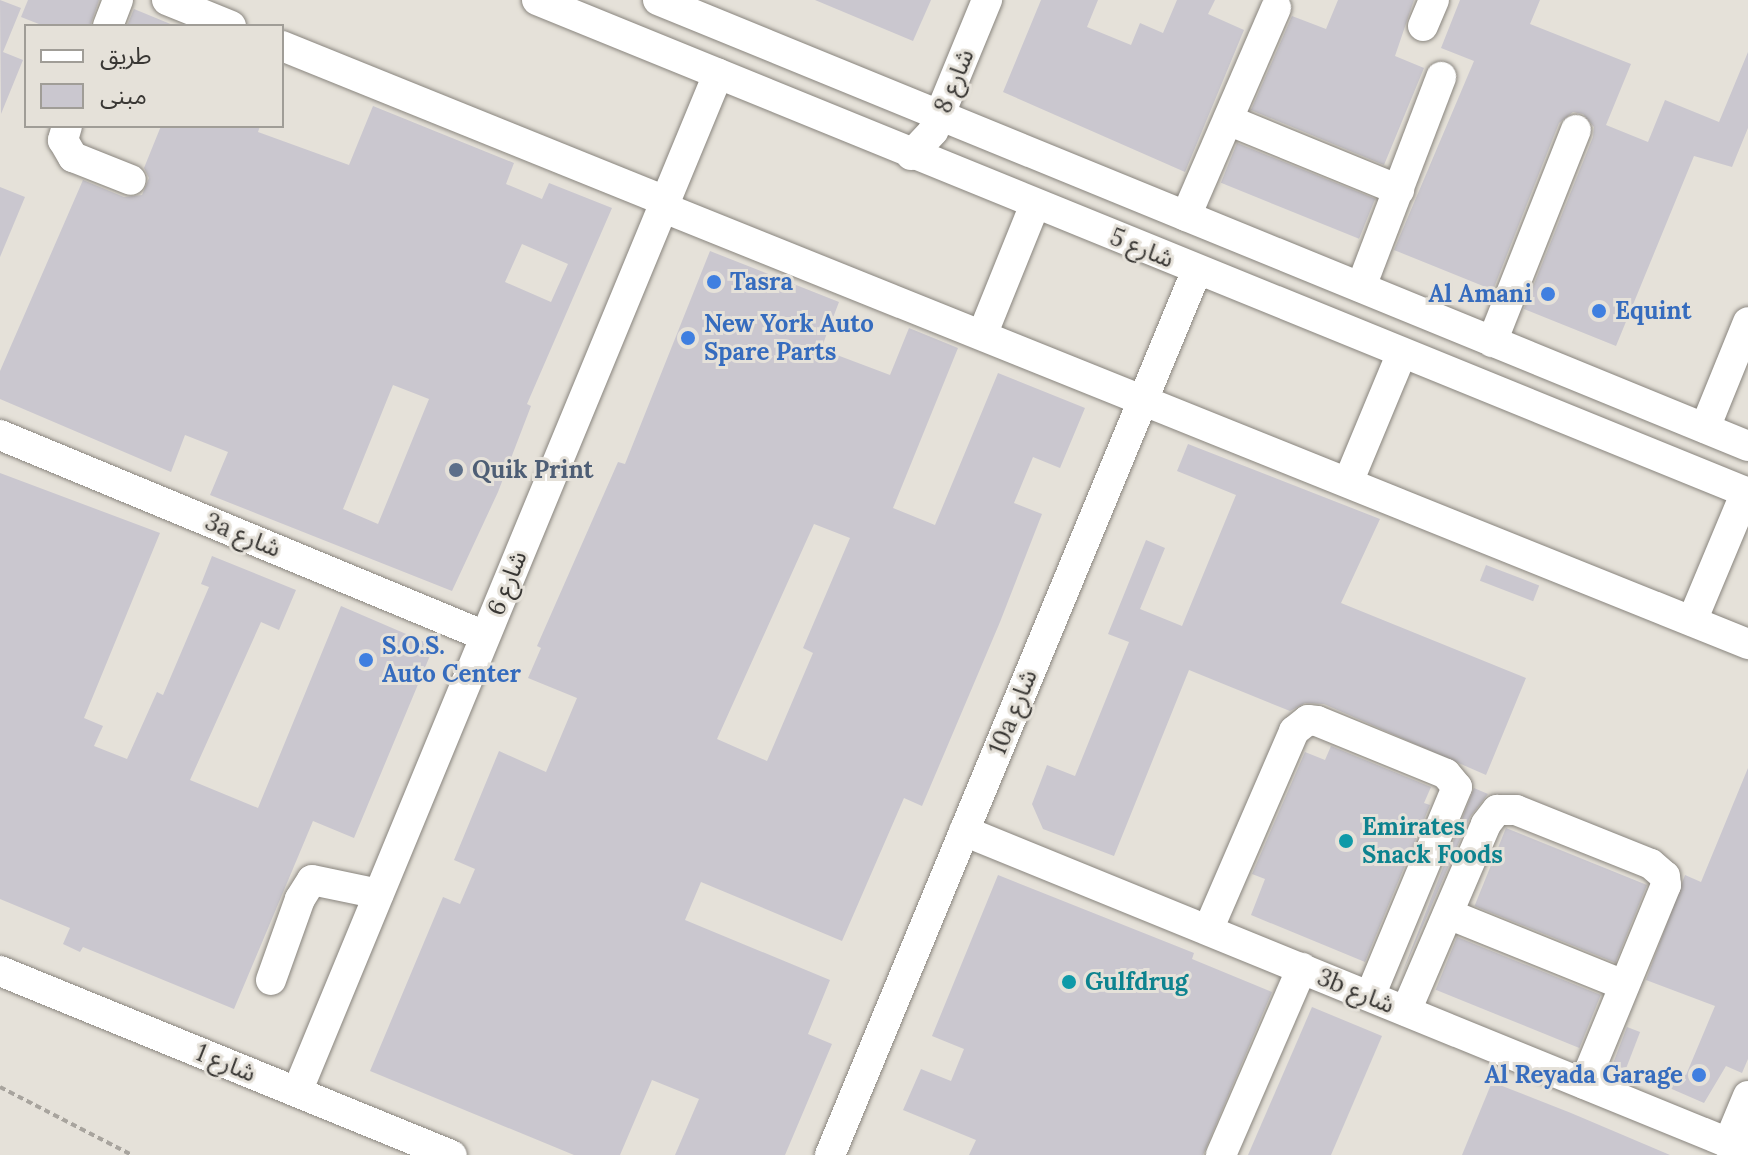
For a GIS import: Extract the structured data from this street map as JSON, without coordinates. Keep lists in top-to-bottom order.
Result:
{
  "streets": {
    "street": [
      "شارع 8",
      "شارع 5",
      "3a شارع",
      "شارع 6",
      "10a شارع",
      "3b شارع",
      "شارع 1"
    ]
  },
  "crossings": [
    ["شارع 8", "شارع 5"],
    ["شارع 5", "شارع 6"],
    ["شارع 5", "10a شارع"],
    ["3a شارع", "شارع 6"],
    ["شارع 6", "شارع 1"],
    ["10a شارع", "3b شارع"]
  ],
  "places": [
    "Tasra",
    "Al Amani",
    "Equint",
    "New York Auto Spare Parts",
    "Quik Print",
    "S.O.S. Auto Center",
    "Emirates Snack Foods",
    "Gulfdrug",
    "Al Reyada Garage"
  ],
  "legend": ["طريق", "مبنى"]
}
